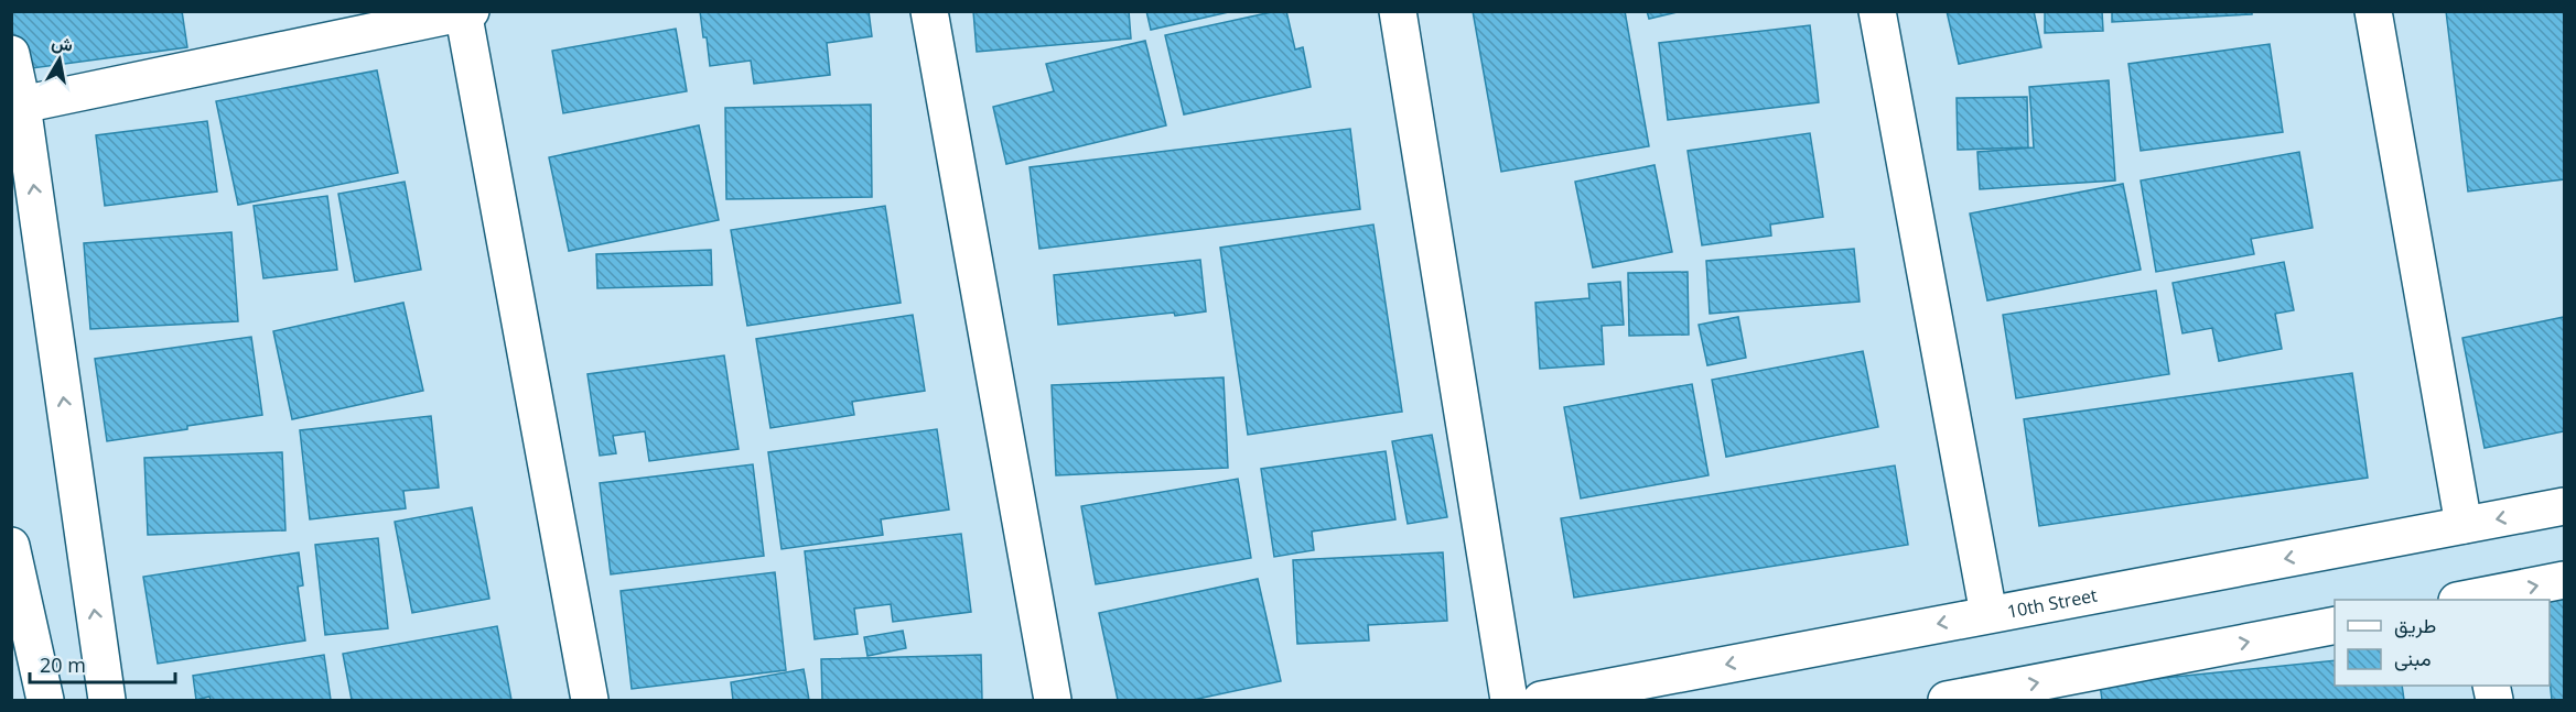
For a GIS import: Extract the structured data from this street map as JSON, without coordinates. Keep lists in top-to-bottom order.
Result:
{
  "streets": {
    "street": ["10th Street"]
  },
  "legend": ["طريق", "مبنى"],
  "scale_bar": "20 m",
  "north": "top"
}
